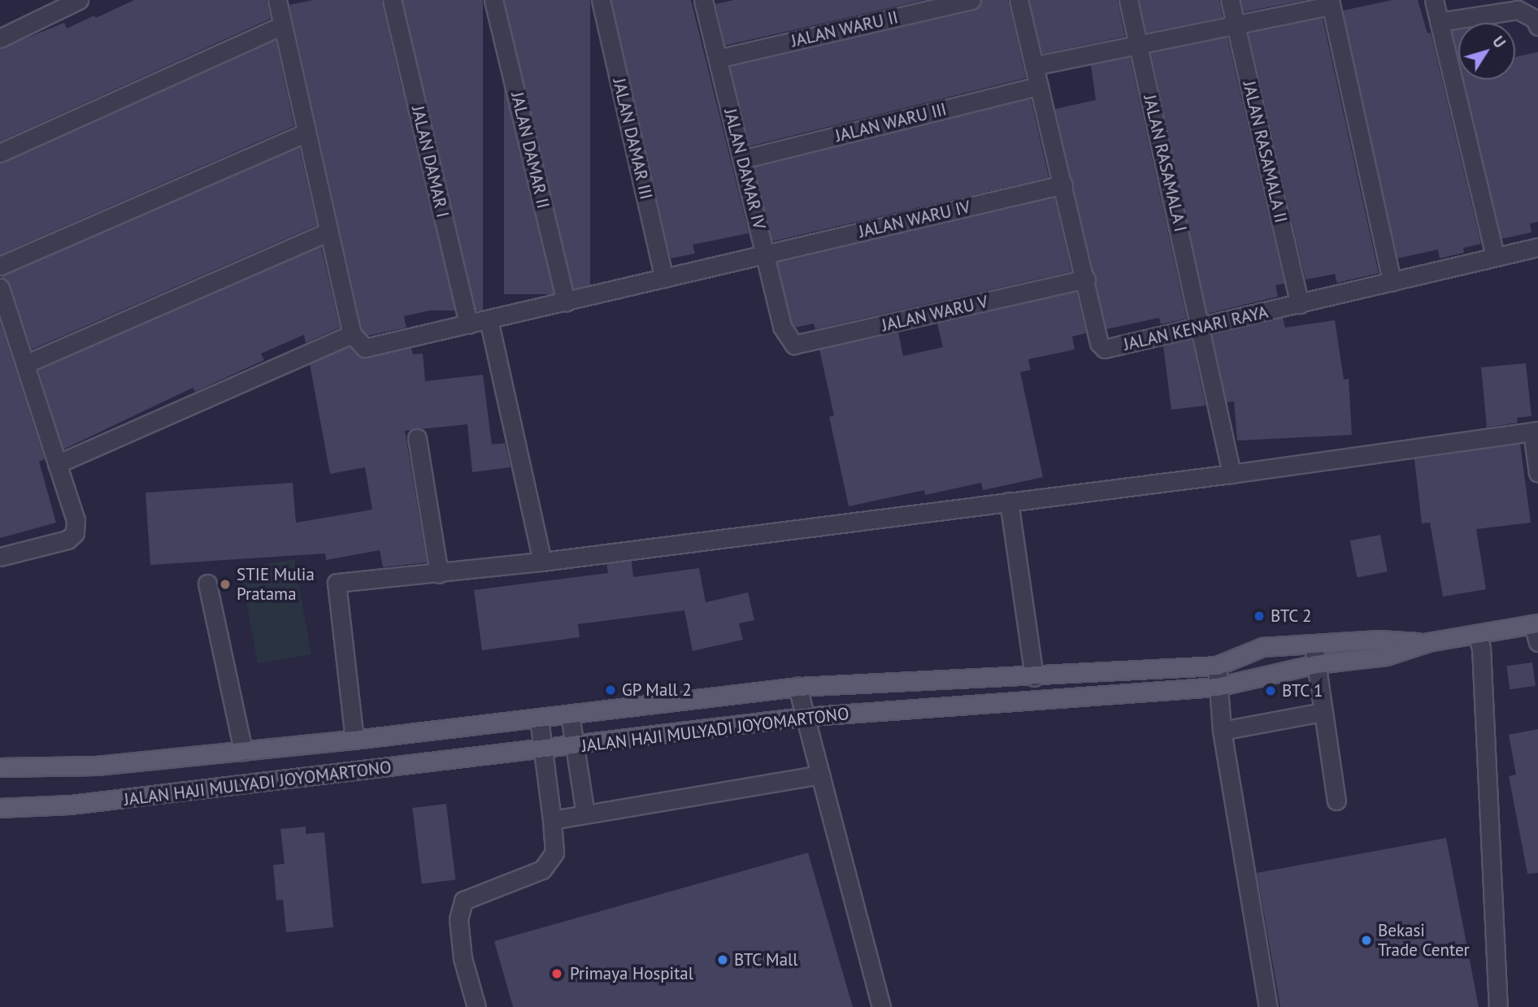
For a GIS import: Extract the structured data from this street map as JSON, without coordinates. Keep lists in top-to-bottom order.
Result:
{
  "streets": {
    "main road": ["JALAN HAJI MULYADI JOYOMARTONO"],
    "street": [
      "JALAN WARU II",
      "JALAN WARU III",
      "JALAN DAMAR III",
      "JALAN DAMAR II",
      "JALAN RASAMALA II",
      "JALAN DAMAR I",
      "JALAN RASAMALA I",
      "JALAN DAMAR IV",
      "JALAN WARU IV",
      "JALAN WARU V",
      "JALAN KENARI RAYA"
    ]
  },
  "crossings": [
    ["JALAN WARU II", "JALAN DAMAR IV"],
    ["JALAN WARU III", "JALAN DAMAR IV"],
    ["JALAN WARU III", "JALAN KENARI RAYA"],
    ["JALAN DAMAR III", "JALAN WARU IV"],
    ["JALAN DAMAR II", "JALAN WARU IV"],
    ["JALAN RASAMALA II", "JALAN KENARI RAYA"],
    ["JALAN DAMAR I", "JALAN WARU IV"],
    ["JALAN RASAMALA I", "JALAN KENARI RAYA"],
    ["JALAN DAMAR IV", "JALAN WARU IV"],
    ["JALAN DAMAR IV", "JALAN WARU V"],
    ["JALAN WARU IV", "JALAN KENARI RAYA"],
    ["JALAN WARU V", "JALAN KENARI RAYA"]
  ],
  "places": [
    "STIE Mulia Pratama",
    "BTC 2",
    "GP Mall 2",
    "BTC 1",
    "Bekasi Trade Center",
    "BTC Mall",
    "Primaya Hospital"
  ],
  "north": "top right"
}
